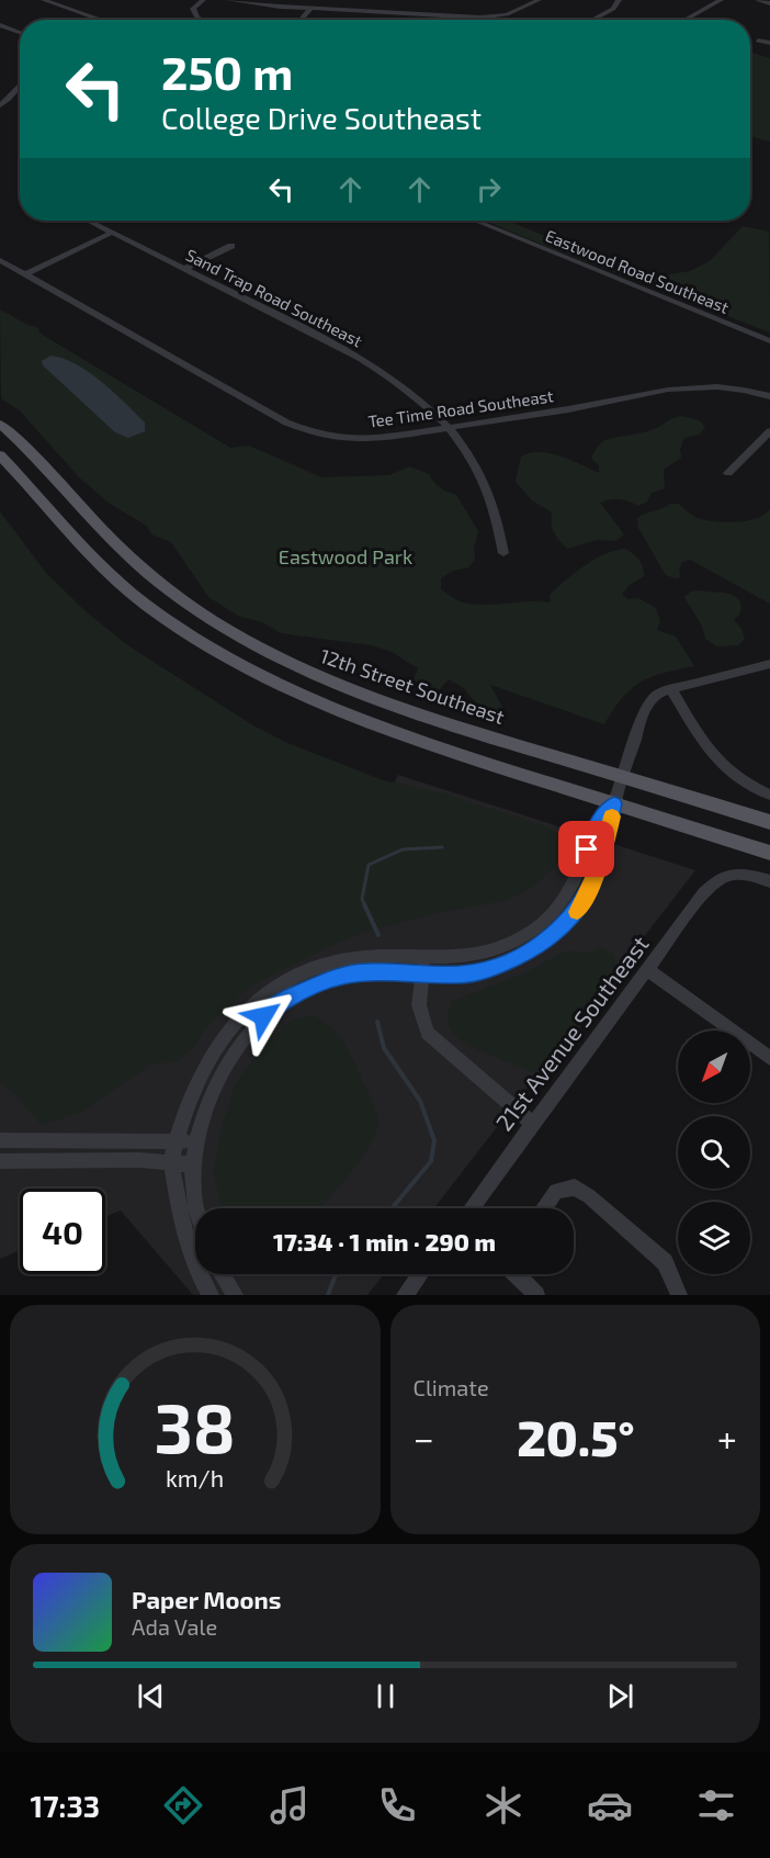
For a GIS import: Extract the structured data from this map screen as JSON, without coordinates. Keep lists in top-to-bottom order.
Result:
{
  "streets": {
    "main road": ["12th Street Southeast"],
    "street": [
      "Eastwood Road Southeast",
      "Sand Trap Road Southeast",
      "Tee Time Road Southeast",
      "21st Avenue Southeast"
    ]
  },
  "crossings": [
    ["Sand Trap Road Southeast", "Tee Time Road Southeast"]
  ],
  "parks": ["Eastwood Park"],
  "north": "bottom left",
  "page": {
    "turn": ["250 m", "College Drive Southeast"],
    "limit": "40",
    "trip": "17:34 · 1 min · 290 m",
    "tile": "Climate",
    "heat": ["−", "20.5°", "+"],
    "song": ["Paper Moons", "Ada Vale"],
    "tabs": "17:33",
    "gauge": ["38", "km/h"]
  }
}
